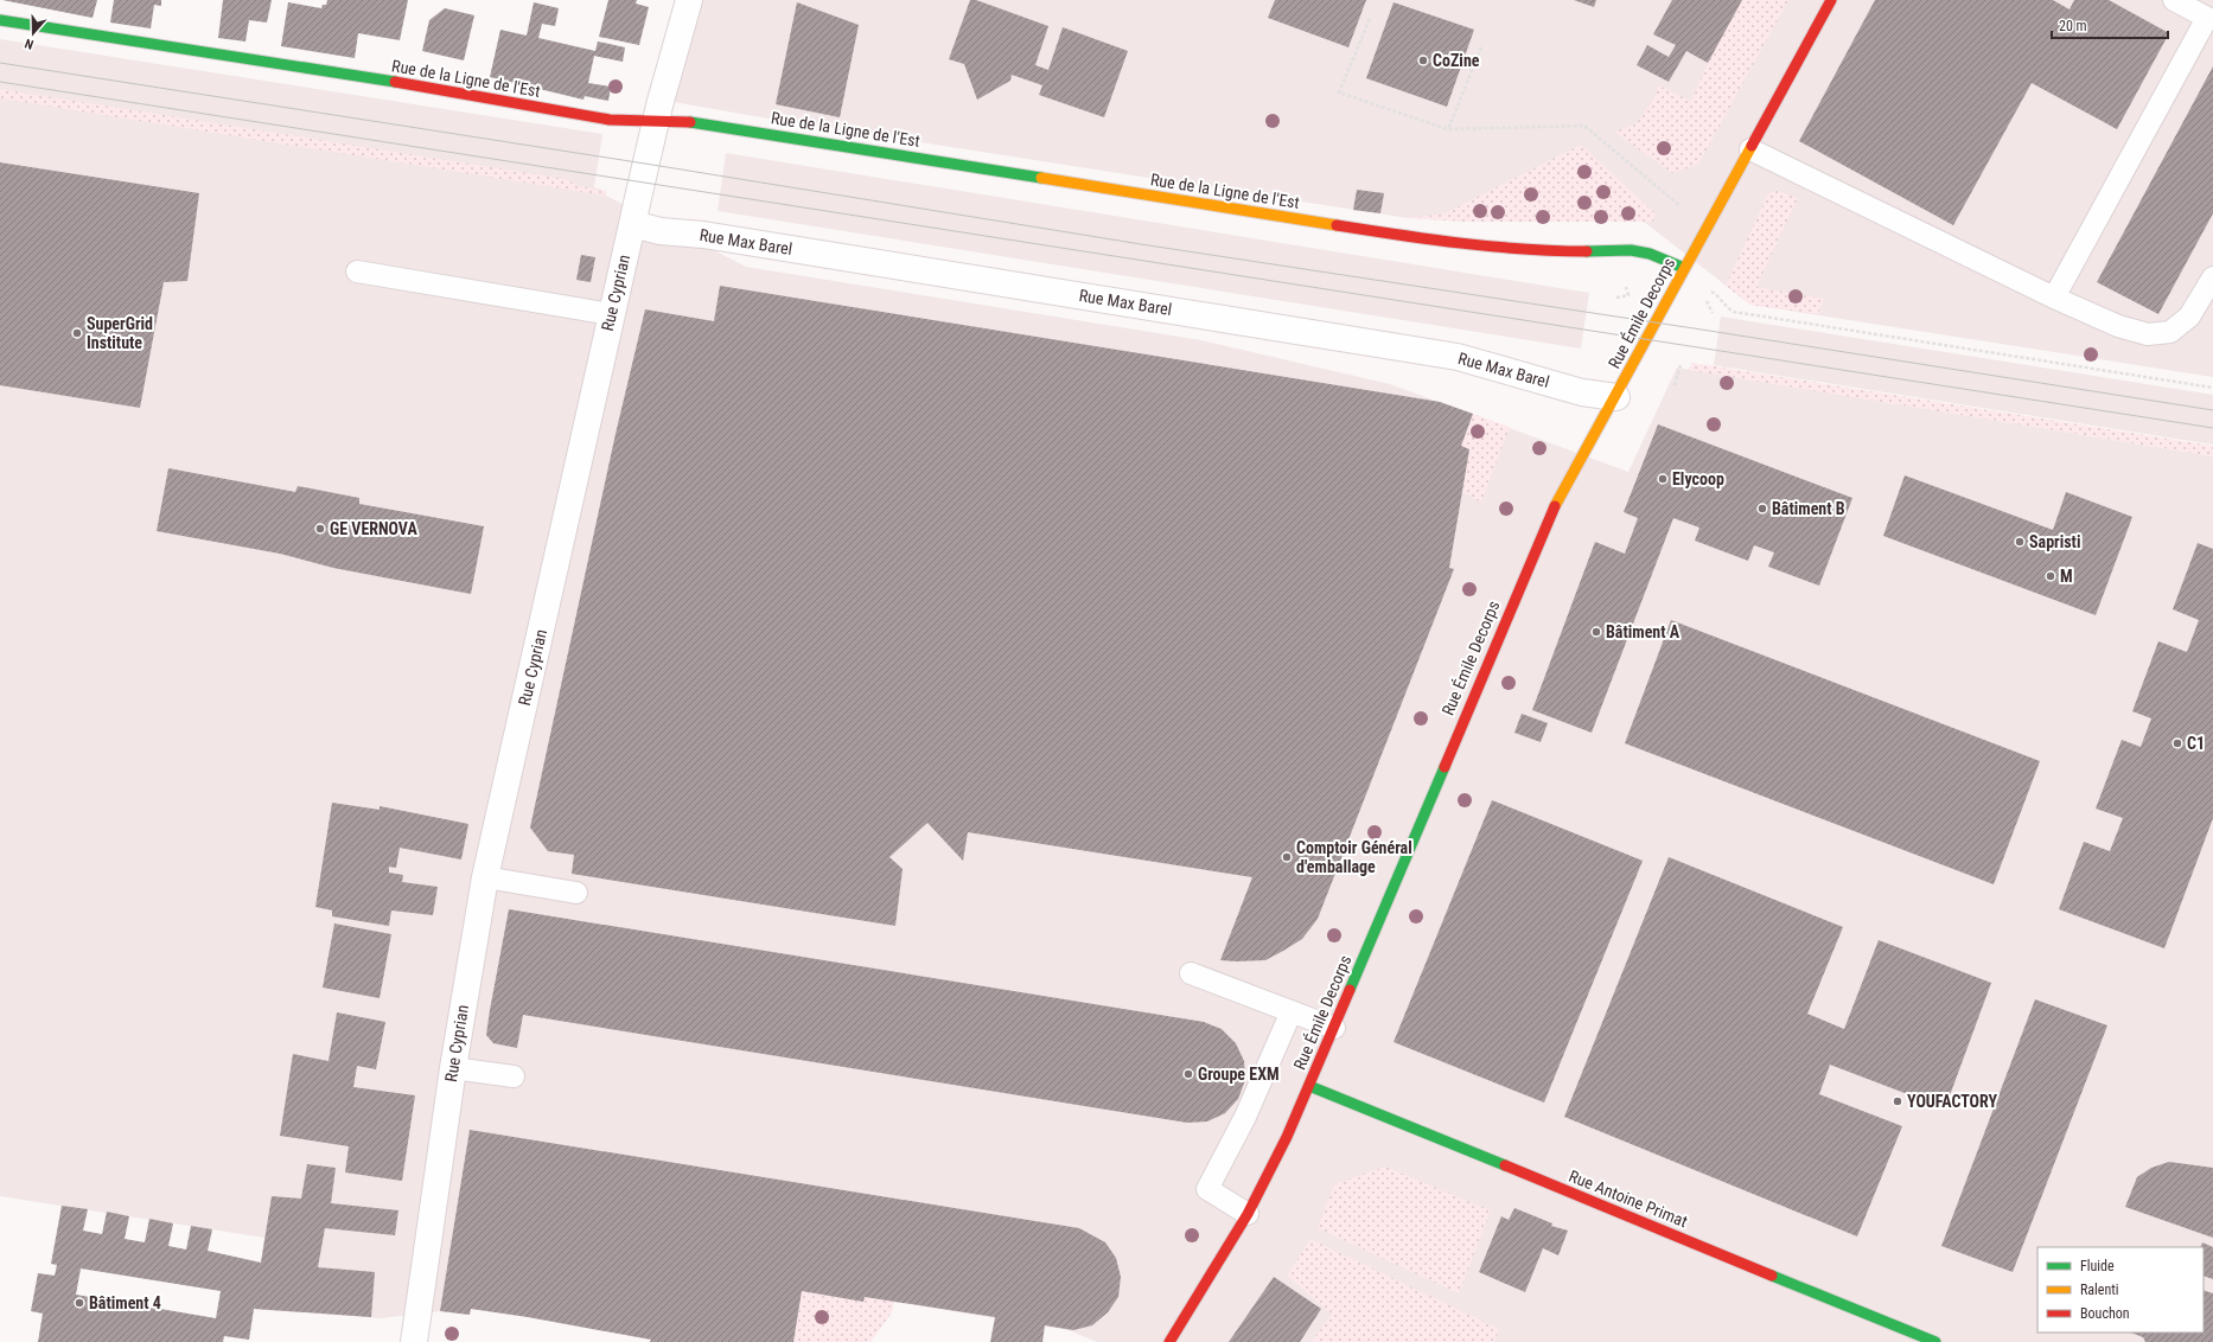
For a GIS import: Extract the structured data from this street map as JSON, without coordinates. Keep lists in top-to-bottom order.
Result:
{
  "streets": {
    "street": [
      "Rue de la Ligne de l'Est",
      "Rue Max Barel",
      "Rue Cyprian",
      "Rue Émile Decorps",
      "Rue Antoine Primat"
    ]
  },
  "crossings": [
    ["Rue de la Ligne de l'Est", "Rue Cyprian"],
    ["Rue de la Ligne de l'Est", "Rue Émile Decorps"],
    ["Rue Max Barel", "Rue Cyprian"],
    ["Rue Max Barel", "Rue Émile Decorps"],
    ["Rue Émile Decorps", "Rue Antoine Primat"]
  ],
  "places": [
    "CoZine",
    "SuperGrid Institute",
    "Elycoop",
    "Bâtiment B",
    "GE VERNOVA",
    "Sapristi",
    "M",
    "Bâtiment A",
    "C1",
    "Comptoir Général d'emballage",
    "Groupe EXM",
    "YOUFACTORY",
    "Bâtiment 4"
  ],
  "legend": ["Fluide", "Ralenti", "Bouchon"],
  "scale_bar": "20 m",
  "north": "bottom"
}
